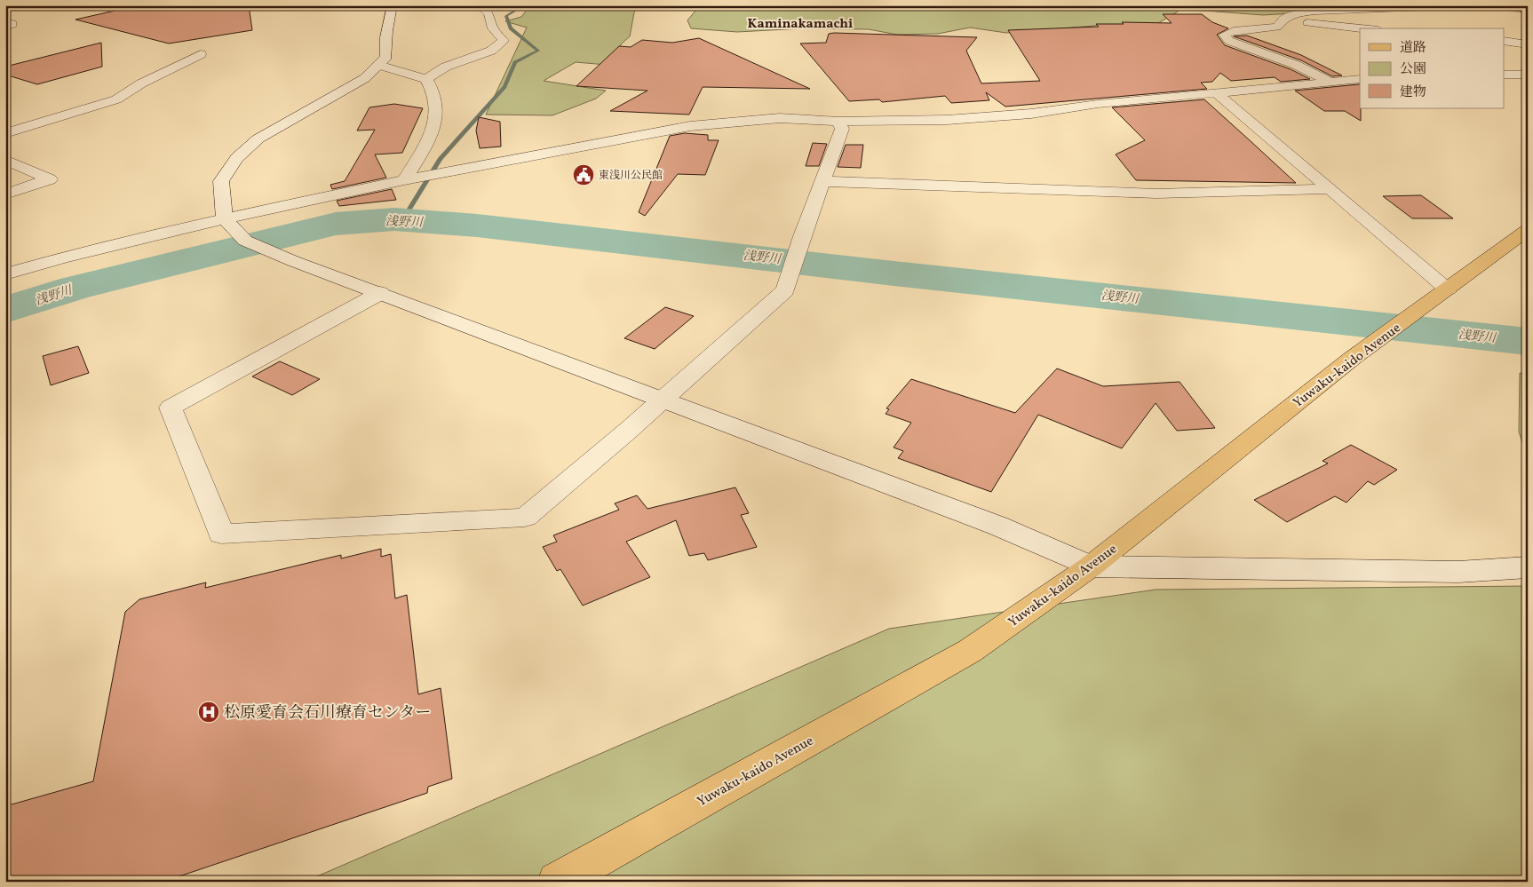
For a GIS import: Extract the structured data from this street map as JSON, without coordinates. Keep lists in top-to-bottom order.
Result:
{
  "streets": {
    "main road": ["Yuwaku-kaido Avenue"]
  },
  "districts": ["Kaminakamachi"],
  "water": ["浅野川"],
  "places": {
    "public building": ["東浅川公民館"],
    "hospital": ["松原愛育会石川療育センター"]
  },
  "legend": ["道路", "公園", "建物"]
}
